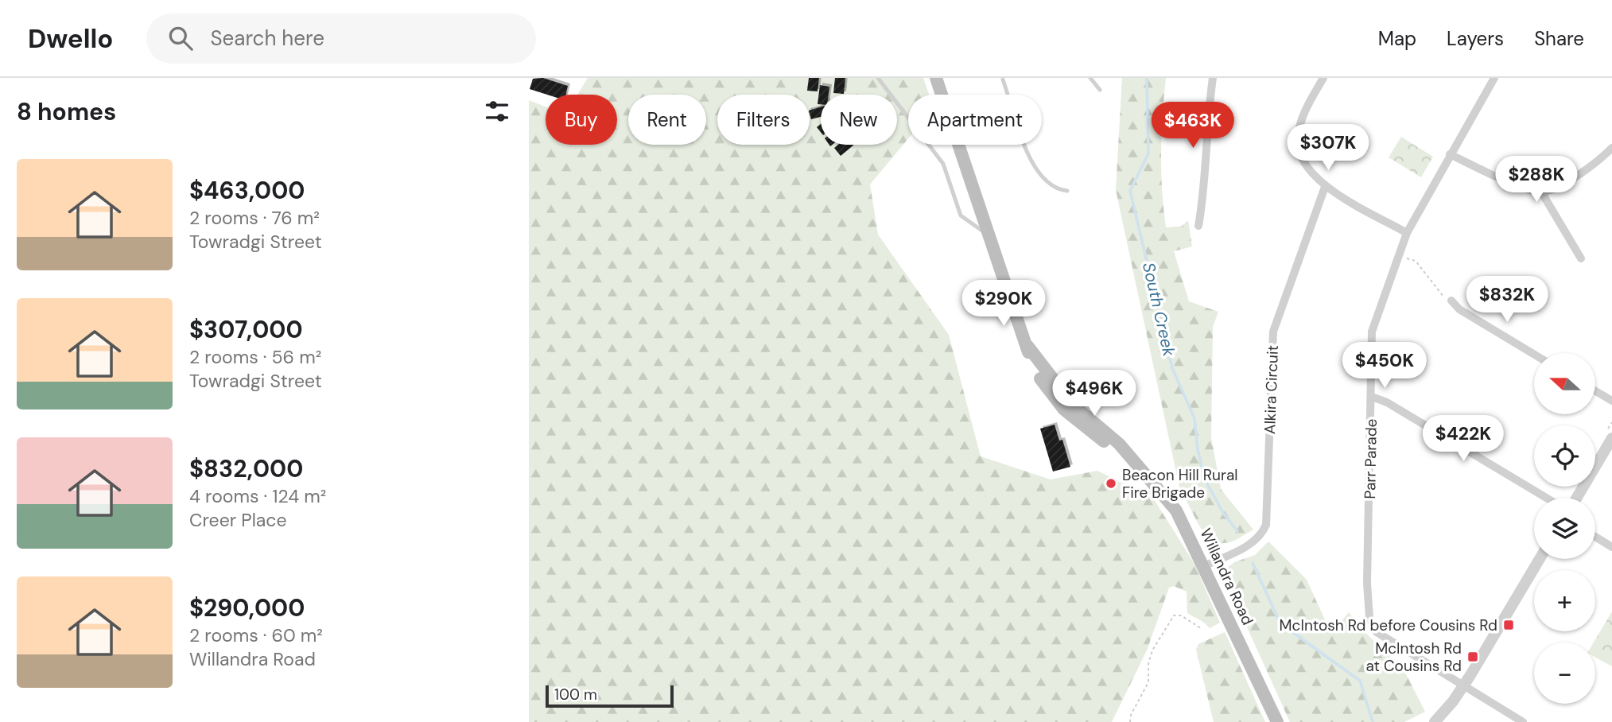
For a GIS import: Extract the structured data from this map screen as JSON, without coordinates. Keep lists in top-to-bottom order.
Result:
{
  "streets": {
    "main road": ["Willandra Road"],
    "street": ["Alkira Circuit", "Parr Parade"]
  },
  "crossings": [
    ["Alkira Circuit", "Willandra Road"]
  ],
  "water": ["South Creek"],
  "places": {
    "other": ["Beacon Hill Rural Fire Brigade"],
    "transit": ["McIntosh Rd before Cousins Rd", "McIntosh Rd at Cousins Rd"]
  },
  "scale_bar": "100 m",
  "north": "left",
  "page": {
    "header": "Dwello",
    "search": "Search here",
    "nav": ["Map", "Layers", "Share"],
    "heading": "8 homes",
    "chip": [
      "Buy",
      "Rent",
      "Filters",
      "New",
      "Apartment"
    ],
    "price": [
      "$463K",
      "$307K",
      "$288K",
      "$832K",
      "$290K",
      "$450K",
      "$496K",
      "$422K"
    ],
    "list": [
      {
        "name": "$463,000",
        "note": "2 rooms · 76 m² · Towradgi Street"
      },
      {
        "name": "$307,000",
        "note": "2 rooms · 56 m² · Towradgi Street"
      },
      {
        "name": "$832,000",
        "note": "4 rooms · 124 m² · Creer Place"
      },
      {
        "name": "$290,000",
        "note": "2 rooms · 60 m² · Willandra Road"
      }
    ],
    "map_buttons": ["+", "−"],
    "scale": "100 m"
  }
}
